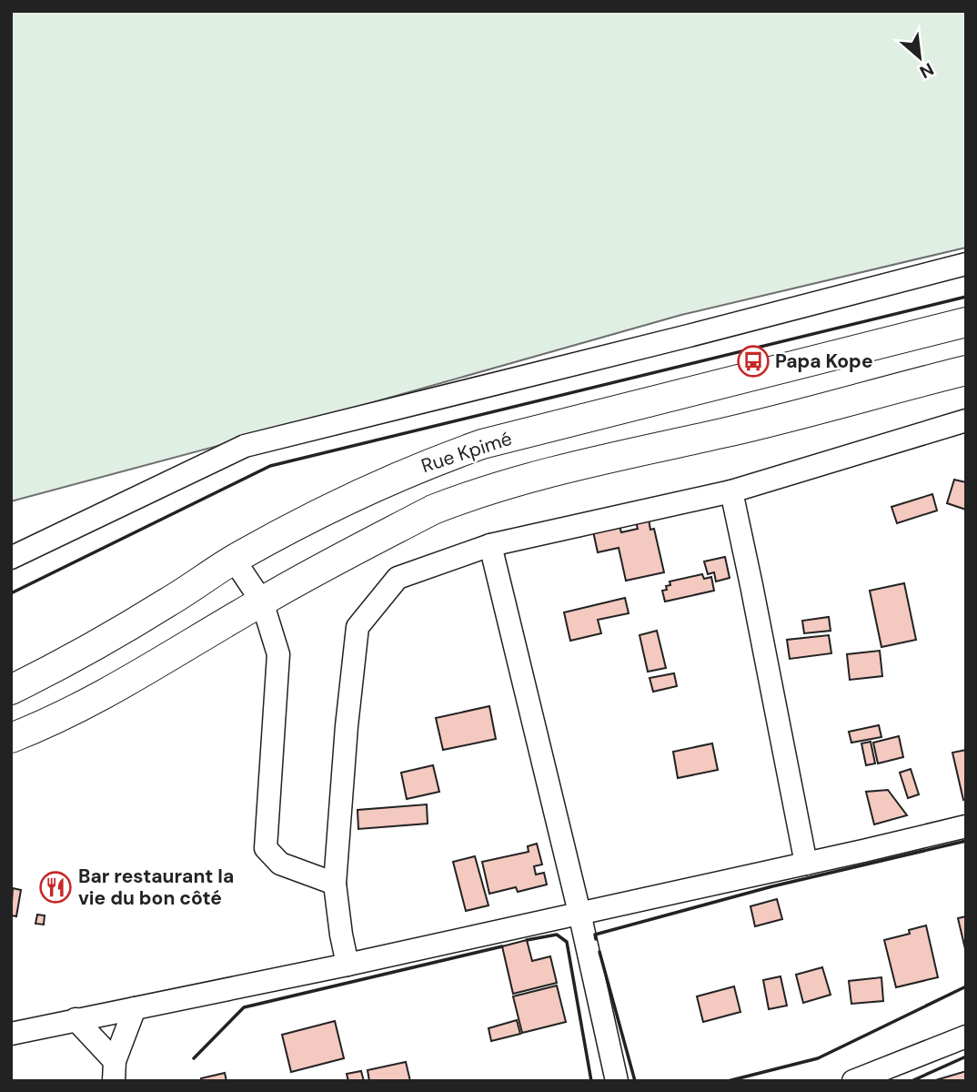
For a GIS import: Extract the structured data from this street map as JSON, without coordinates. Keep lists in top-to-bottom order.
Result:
{
  "streets": {
    "main road": ["Rue Kpimé"]
  },
  "places": {
    "bus stop": ["Papa Kope"],
    "restaurant": ["Bar restaurant la vie du bon côté"]
  },
  "north": "bottom right"
}
